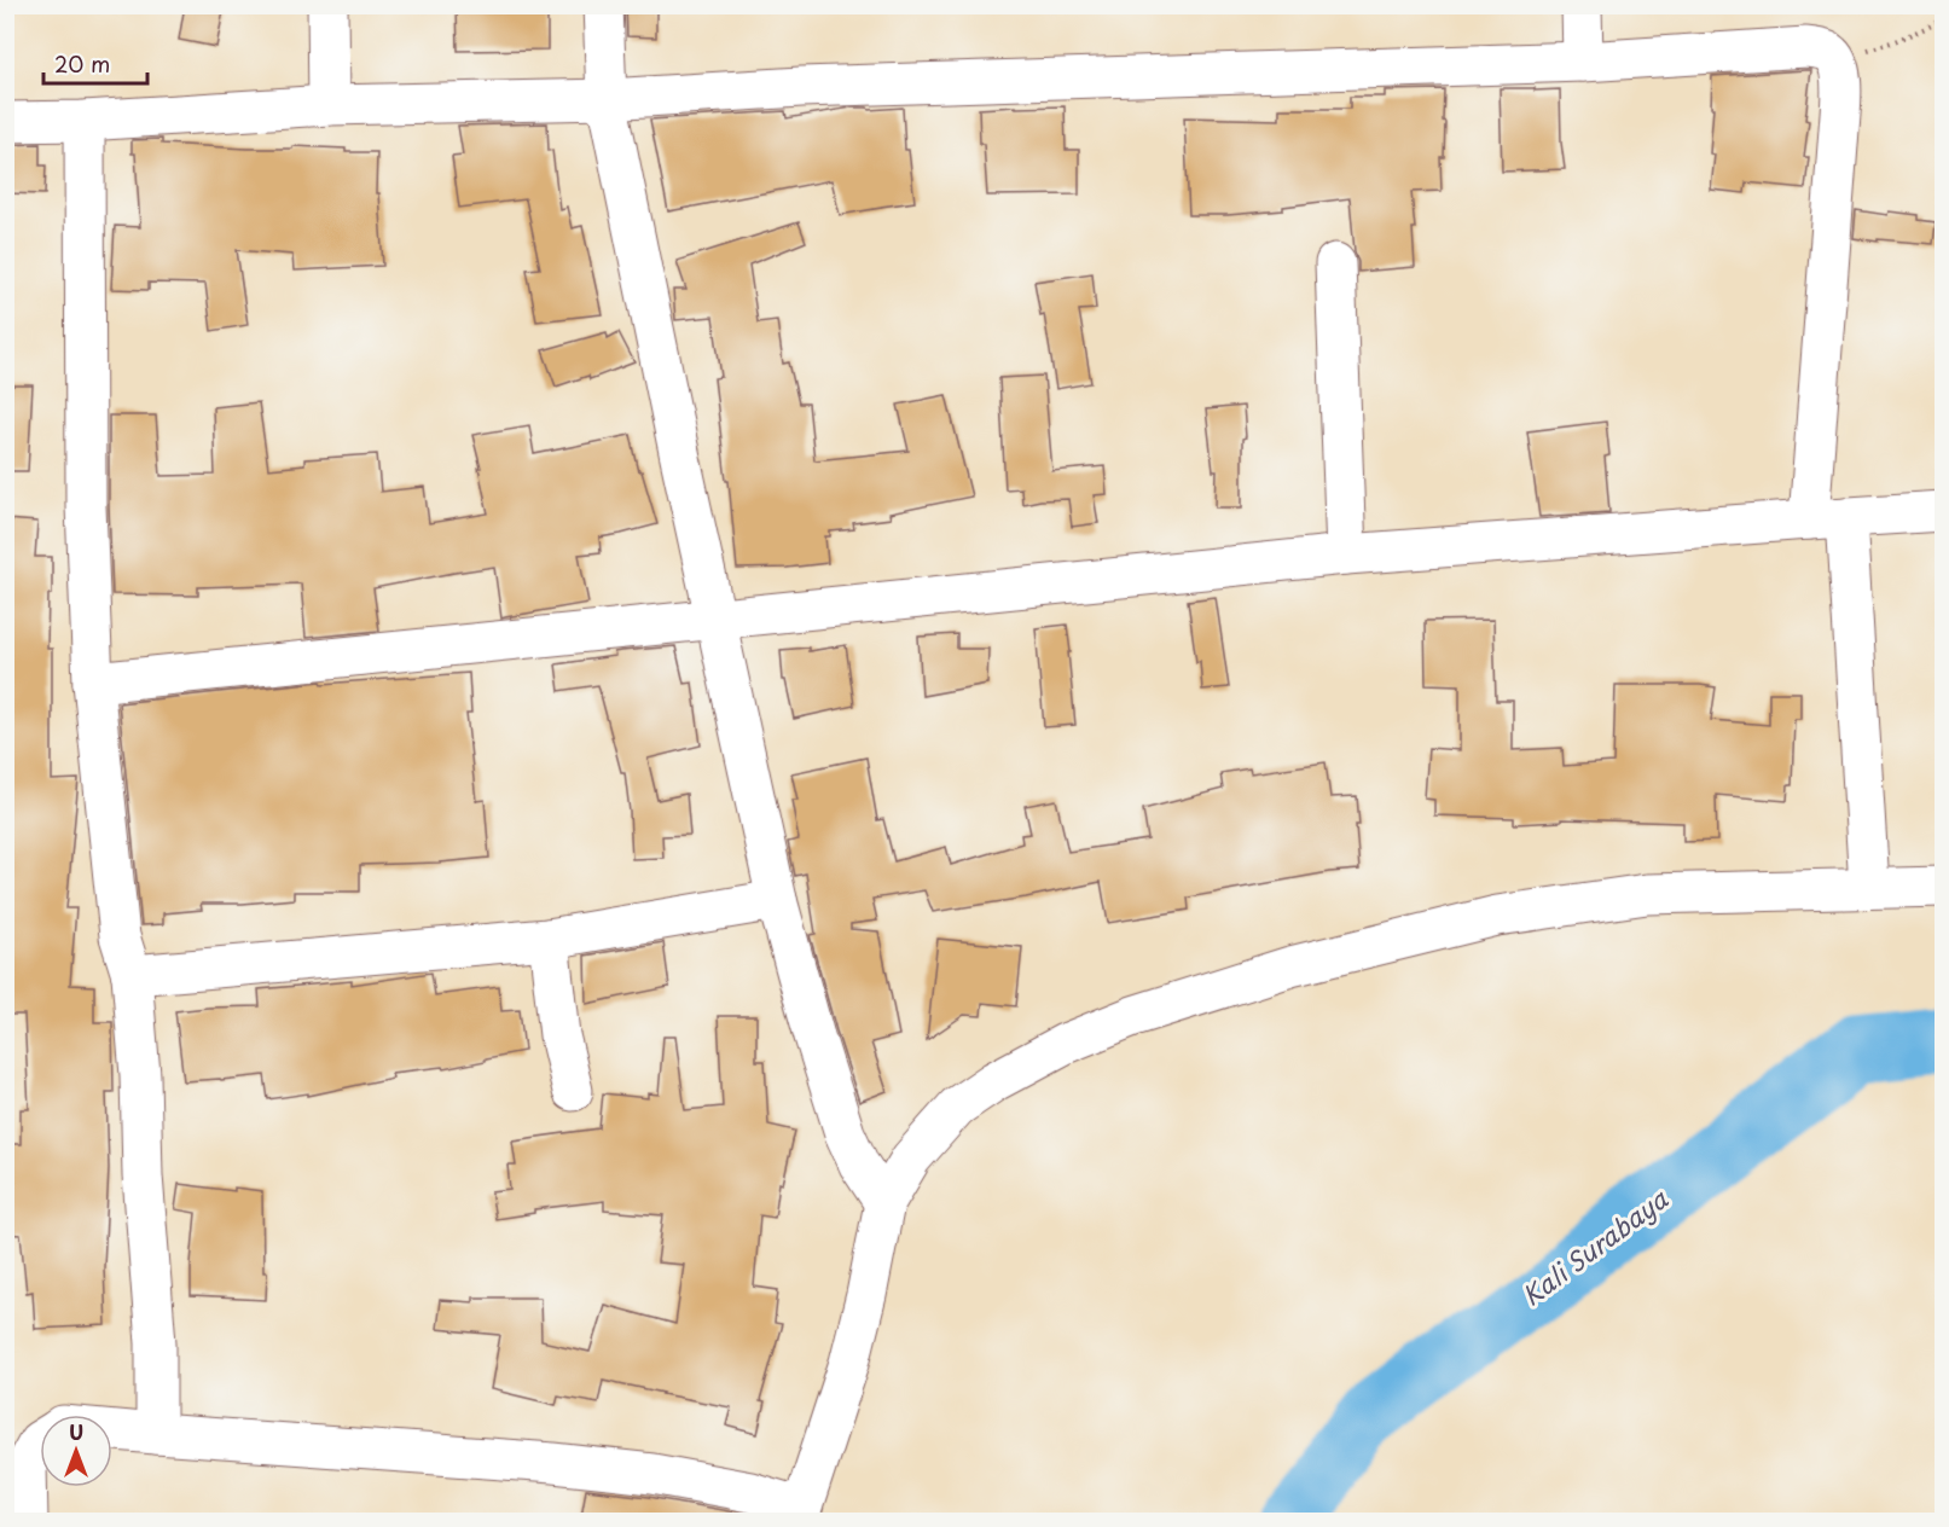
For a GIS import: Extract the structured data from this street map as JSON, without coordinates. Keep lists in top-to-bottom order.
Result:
{
  "water": ["Kali Surabaya"],
  "scale_bar": "20 m",
  "north": "top"
}
